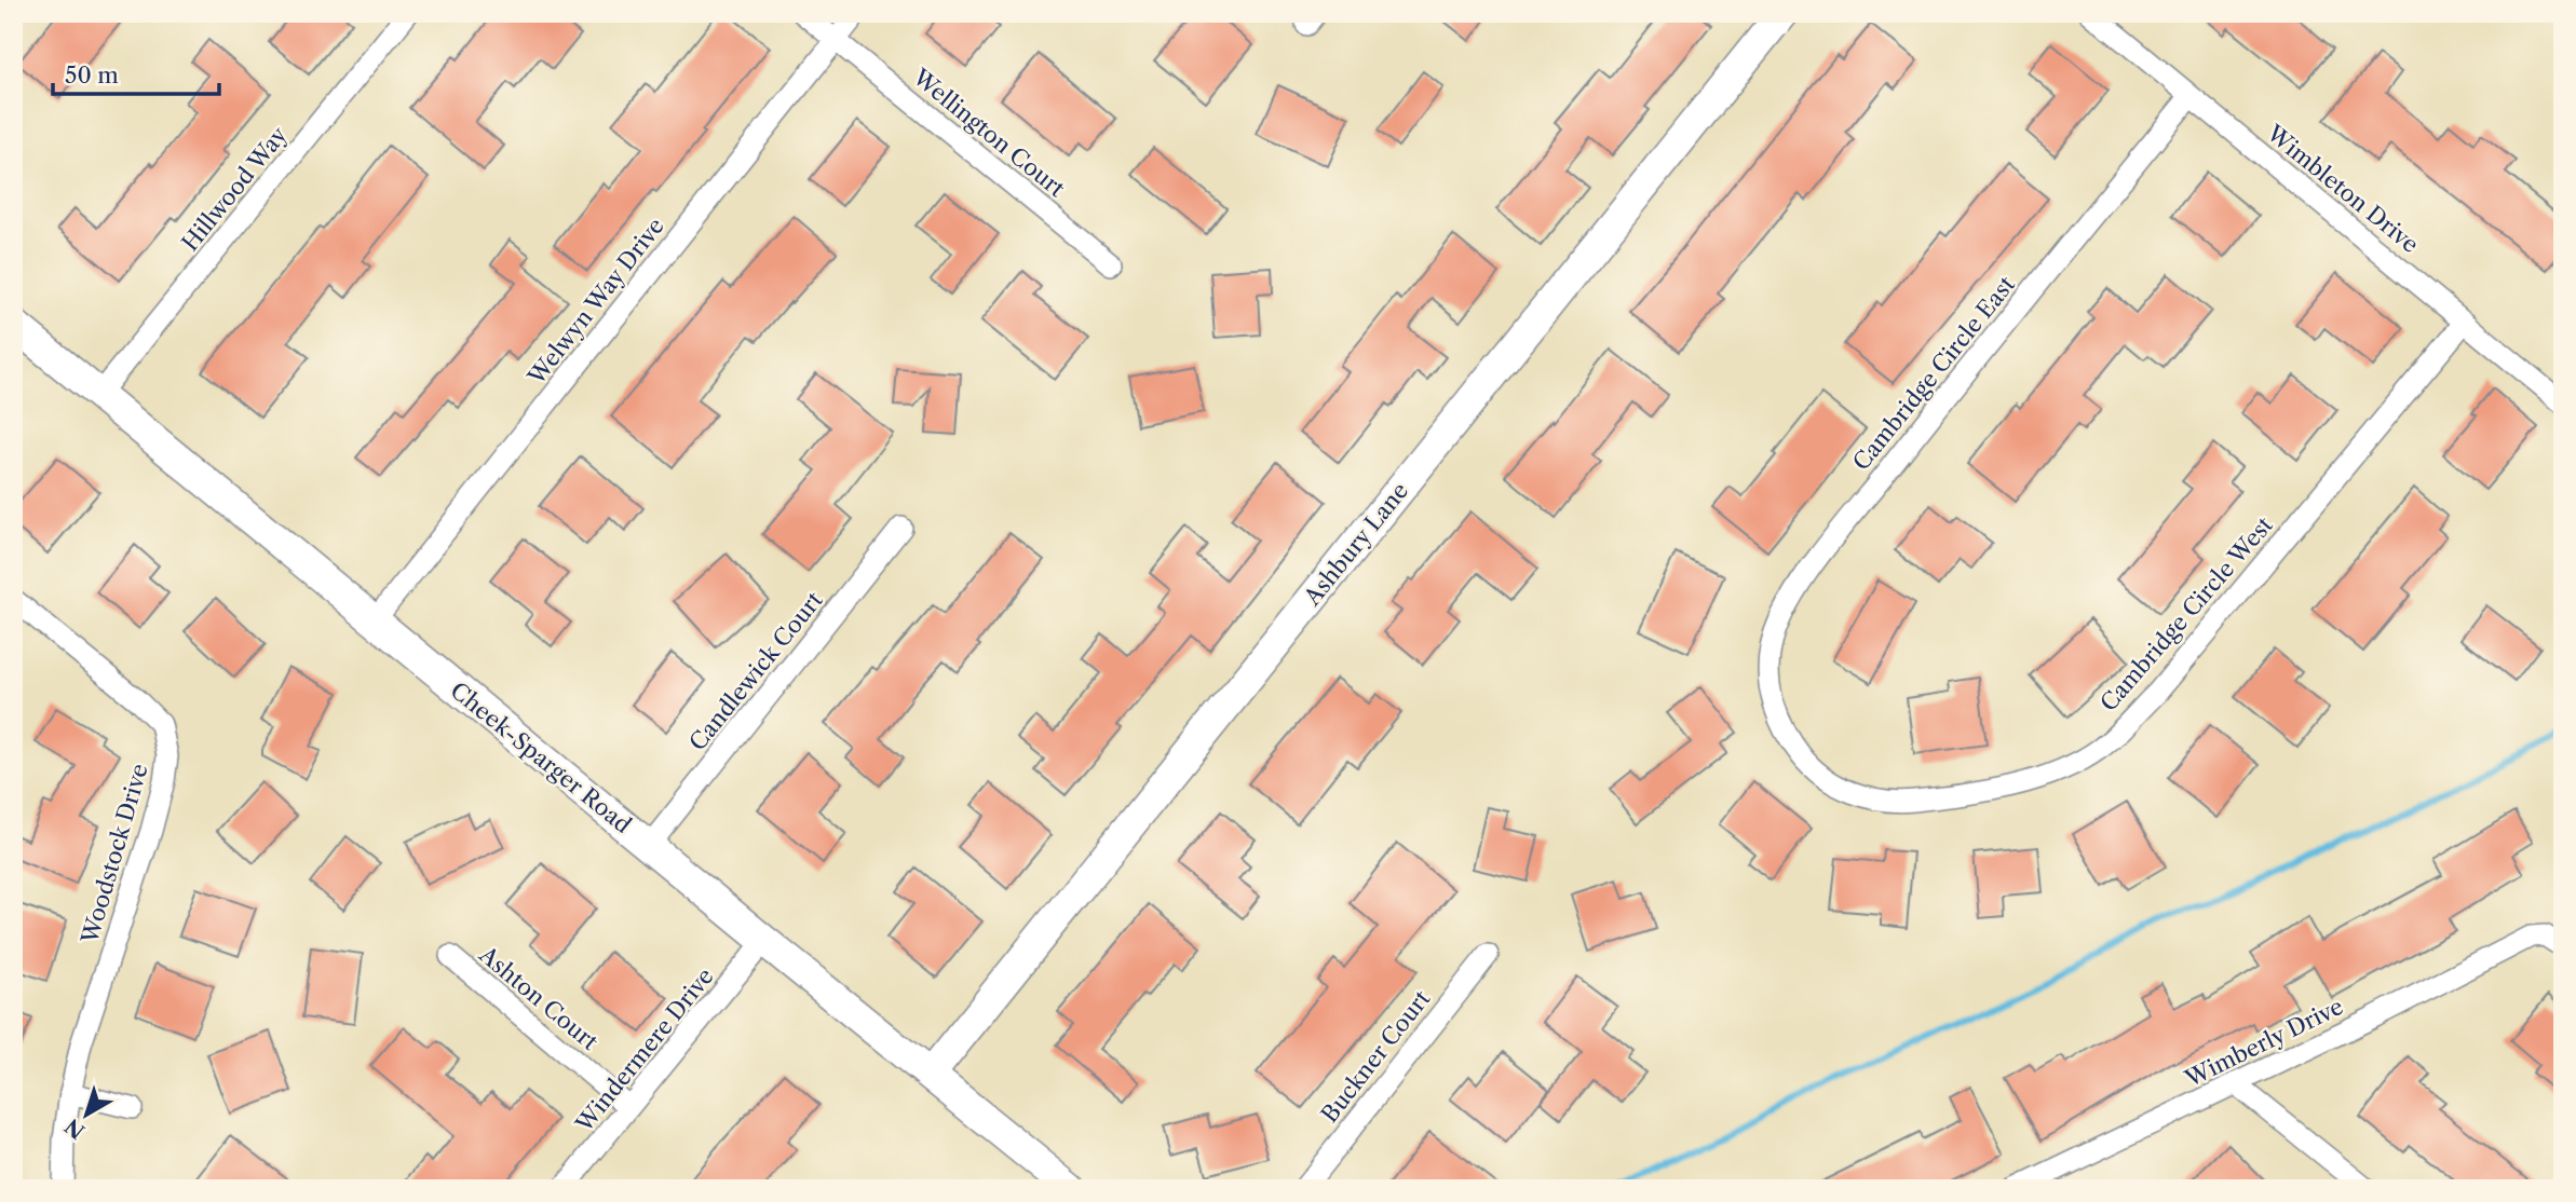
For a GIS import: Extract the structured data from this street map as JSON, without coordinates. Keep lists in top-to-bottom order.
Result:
{
  "streets": {
    "main road": ["Ashbury Lane", "Cheek-Sparger Road"],
    "street": [
      "Wellington Court",
      "Hillwood Way",
      "Wimbleton Drive",
      "Welwyn Way Drive",
      "Cambridge Circle East",
      "Cambridge Circle West",
      "Candlewick Court",
      "Woodstock Drive",
      "Ashton Court",
      "Wimberly Drive",
      "Windermere Drive",
      "Buckner Court"
    ]
  },
  "crossings": [
    ["Wellington Court", "Welwyn Way Drive"],
    ["Hillwood Way", "Cheek-Sparger Road"],
    ["Wimbleton Drive", "Cambridge Circle East"],
    ["Wimbleton Drive", "Cambridge Circle West"],
    ["Welwyn Way Drive", "Cheek-Sparger Road"],
    ["Cambridge Circle East", "Cambridge Circle West"],
    ["Ashbury Lane", "Cheek-Sparger Road"],
    ["Candlewick Court", "Cheek-Sparger Road"],
    ["Cheek-Sparger Road", "Windermere Drive"],
    ["Ashton Court", "Windermere Drive"]
  ],
  "scale_bar": "50 m",
  "north": "bottom left"
}
